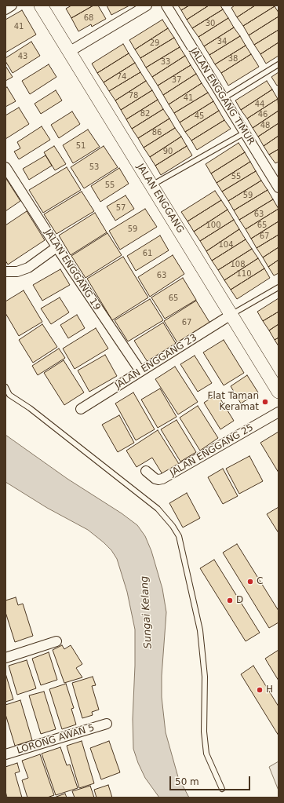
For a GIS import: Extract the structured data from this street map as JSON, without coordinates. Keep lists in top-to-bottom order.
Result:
{
  "streets": {
    "main road": ["JALAN ENGGANG"],
    "street": [
      "JALAN ENGGANG TIMUR",
      "JALAN ENGGANG 19",
      "JALAN ENGGANG 23",
      "JALAN ENGGANG 25",
      "LORONG AWAN 5"
    ]
  },
  "crossings": [
    ["JALAN ENGGANG", "JALAN ENGGANG 23"],
    ["JALAN ENGGANG 19", "JALAN ENGGANG 23"]
  ],
  "water": ["Sungai Kelang"],
  "places": [
    "Flat Taman Keramat",
    "C",
    "D",
    "H"
  ],
  "house_numbers": [
    "68",
    "30",
    "41",
    "34",
    "29",
    "43",
    "38",
    "33",
    "74",
    "37",
    "78",
    "41",
    "44",
    "82",
    "46",
    "45",
    "48",
    "86",
    "51",
    "90",
    "53",
    "55",
    "55",
    "59",
    "57",
    "63",
    "100",
    "65",
    "59",
    "67",
    "104",
    "61",
    "108",
    "110",
    "63",
    "65",
    "67"
  ],
  "scale_bar": "50 m"
}
